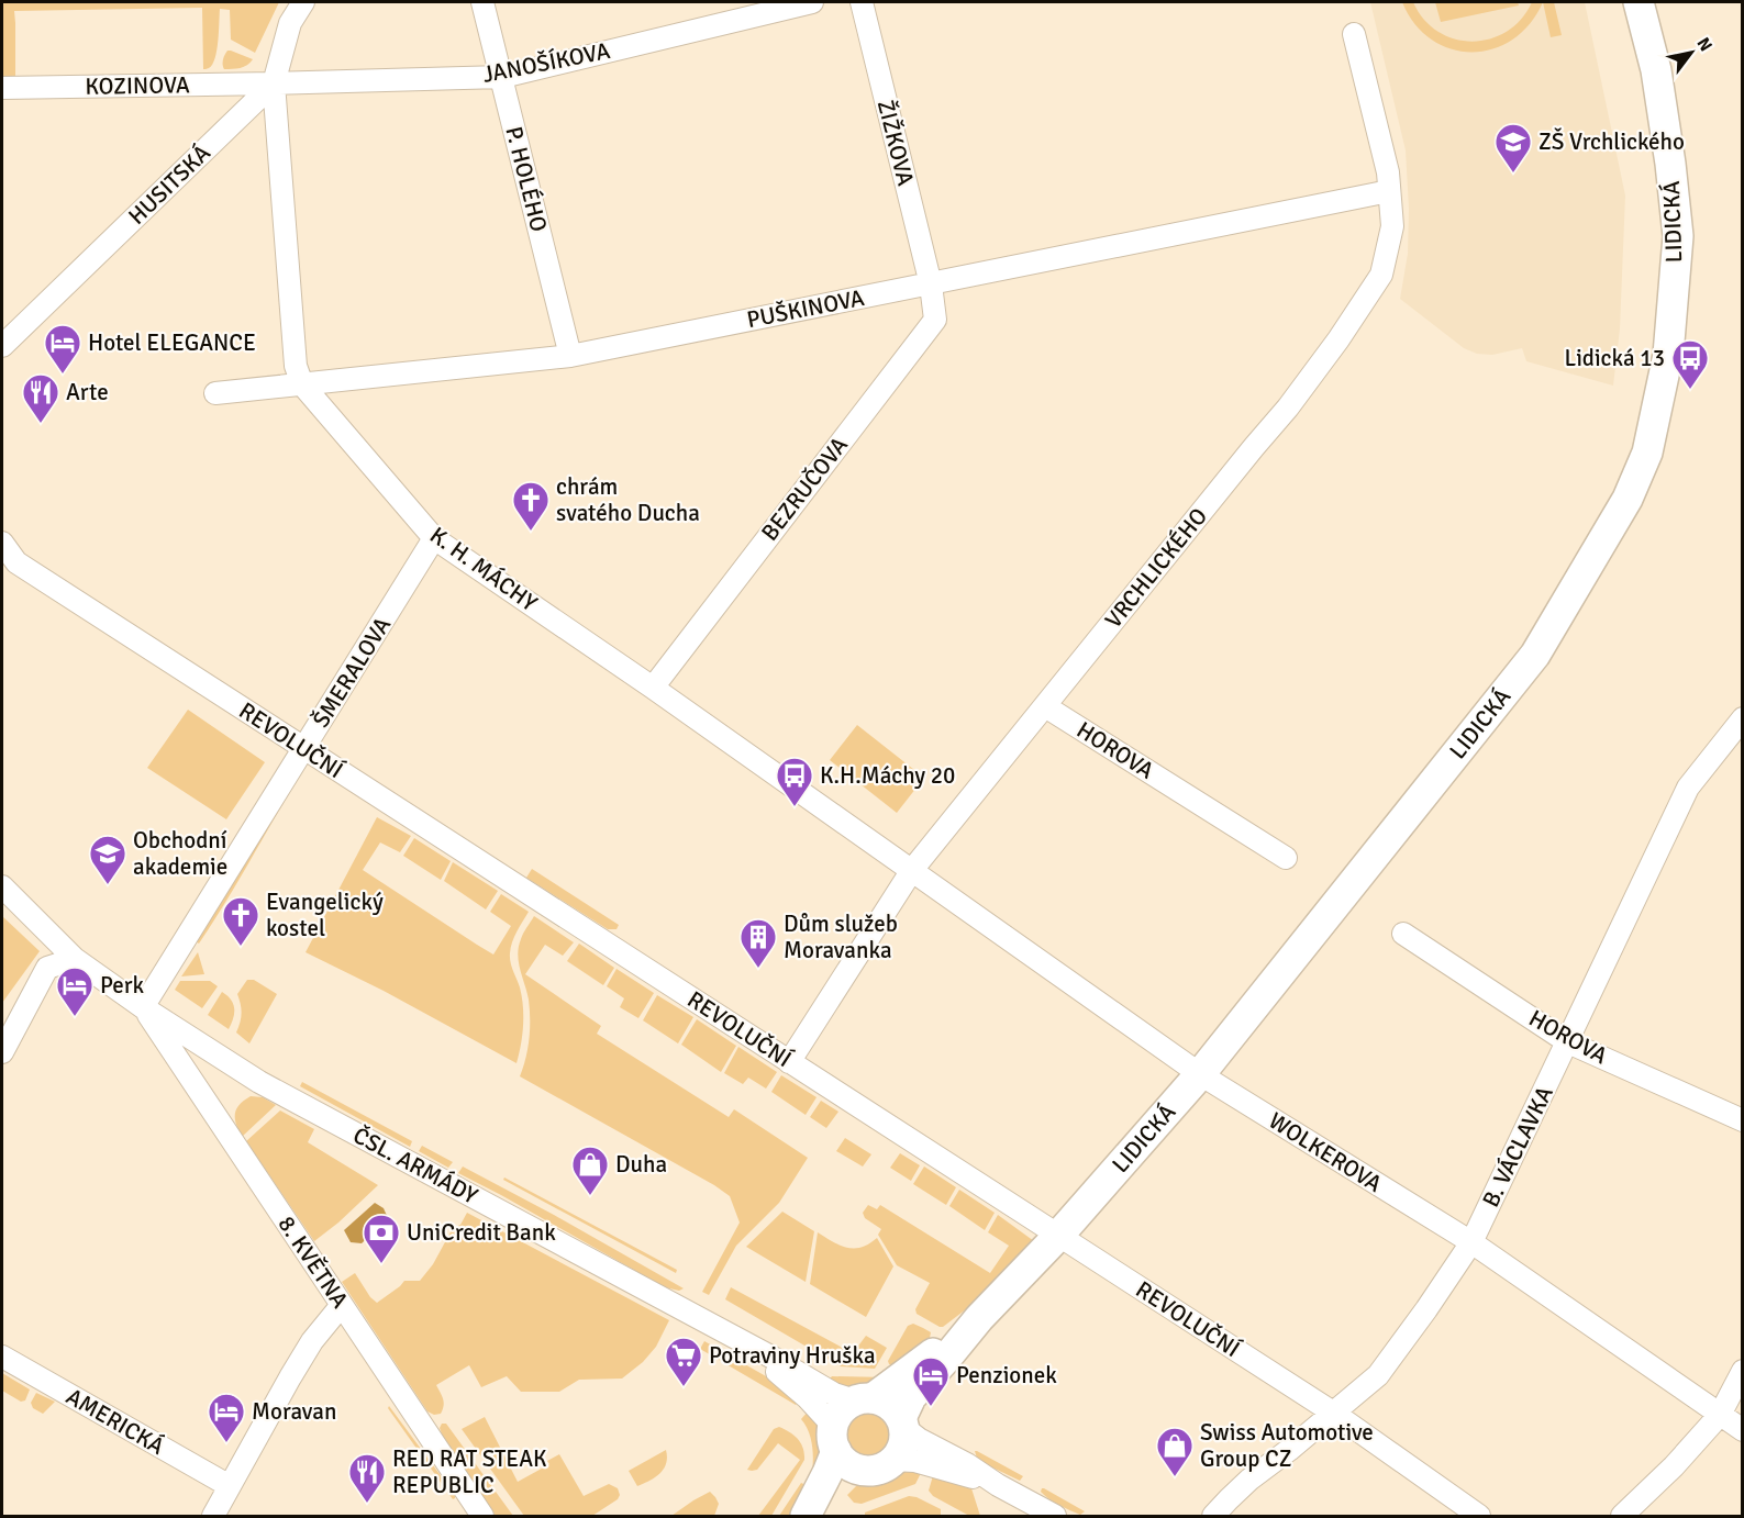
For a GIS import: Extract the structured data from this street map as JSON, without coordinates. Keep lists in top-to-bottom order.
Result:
{
  "streets": {
    "main road": ["LIDICKÁ"],
    "street": [
      "JANOŠÍKOVA",
      "KOZINOVA",
      "ŽIŽKOVA",
      "P. HOLÉHO",
      "HUSITSKÁ",
      "PUŠKINOVA",
      "BEZRUČOVA",
      "VRCHLICKÉHO",
      "K. H. MÁCHY",
      "ŠMERALOVA",
      "REVOLUČNÍ",
      "HOROVA",
      "B. VÁCLAVKA",
      "WOLKEROVA",
      "ČSL. ARMÁDY",
      "8. KVĚTNA",
      "AMERICKÁ"
    ]
  },
  "crossings": [
    ["JANOŠÍKOVA", "KOZINOVA"],
    ["JANOŠÍKOVA", "P. HOLÉHO"],
    ["JANOŠÍKOVA", "HUSITSKÁ"],
    ["JANOŠÍKOVA", "K. H. MÁCHY"],
    ["KOZINOVA", "HUSITSKÁ"],
    ["KOZINOVA", "K. H. MÁCHY"],
    ["ŽIŽKOVA", "PUŠKINOVA"],
    ["ŽIŽKOVA", "BEZRUČOVA"],
    ["P. HOLÉHO", "PUŠKINOVA"],
    ["HUSITSKÁ", "K. H. MÁCHY"],
    ["LIDICKÁ", "REVOLUČNÍ"],
    ["LIDICKÁ", "WOLKEROVA"],
    ["LIDICKÁ", "ČSL. ARMÁDY"],
    ["PUŠKINOVA", "BEZRUČOVA"],
    ["PUŠKINOVA", "VRCHLICKÉHO"],
    ["PUŠKINOVA", "K. H. MÁCHY"],
    ["BEZRUČOVA", "K. H. MÁCHY"],
    ["VRCHLICKÉHO", "K. H. MÁCHY"],
    ["VRCHLICKÉHO", "REVOLUČNÍ"],
    ["VRCHLICKÉHO", "HOROVA"],
    ["VRCHLICKÉHO", "WOLKEROVA"],
    ["K. H. MÁCHY", "ŠMERALOVA"],
    ["K. H. MÁCHY", "WOLKEROVA"],
    ["ŠMERALOVA", "REVOLUČNÍ"],
    ["ŠMERALOVA", "ČSL. ARMÁDY"],
    ["ŠMERALOVA", "8. KVĚTNA"],
    ["REVOLUČNÍ", "B. VÁCLAVKA"],
    ["HOROVA", "B. VÁCLAVKA"],
    ["B. VÁCLAVKA", "WOLKEROVA"],
    ["ČSL. ARMÁDY", "8. KVĚTNA"]
  ],
  "places": {
    "school or university": ["ZŠ Vrchlického", "Obchodní akademie"],
    "hotel": [
      "Hotel ELEGANCE",
      "Perk",
      "Penzionek",
      "Moravan"
    ],
    "bus stop": ["Lidická 13", "K.H.Máchy 20"],
    "restaurant": ["Arte", "RED RAT STEAK REPUBLIC"],
    "church": ["chrám svatého Ducha", "Evangelický kostel"],
    "building": ["Dům služeb Moravanka"],
    "shop": ["Duha", "Swiss Automotive Group CZ"],
    "bank": ["UniCredit Bank"],
    "supermarket": ["Potraviny Hruška"]
  },
  "north": "top right"
}
